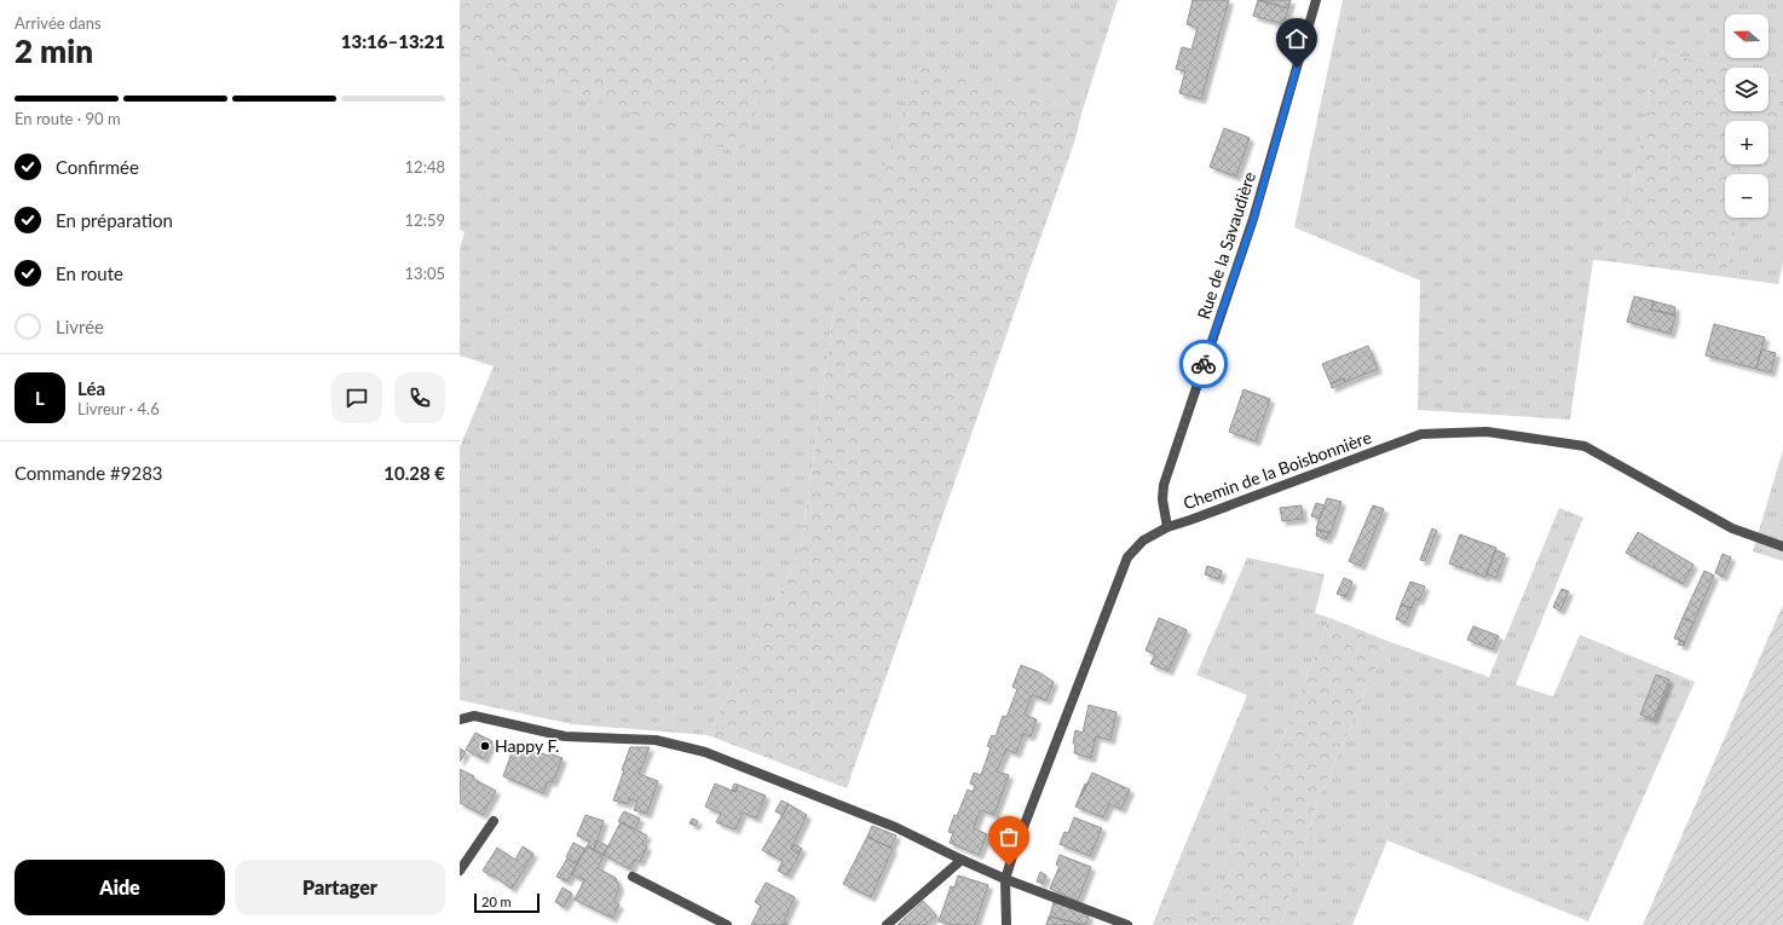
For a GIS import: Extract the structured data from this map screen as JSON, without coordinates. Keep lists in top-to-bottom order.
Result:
{
  "streets": {
    "street": ["Rue de la Savaudière", "Chemin de la Boisbonnière"]
  },
  "crossings": [
    ["Rue de la Savaudière", "Chemin de la Boisbonnière"]
  ],
  "places": ["Happy F."],
  "scale_bar": "20 m",
  "north": "left",
  "page": {
    "heading": ["2 min", "Arrivée dans", "13:16–13:21"],
    "panel": [
      "Léa",
      "Livreur · 4.6",
      "Commande #9283",
      "10.28 €"
    ],
    "map_buttons": ["+", "−"],
    "bar": "En route · 90 m",
    "list": [
      ["Confirmée", "12:48"],
      ["En préparation", "12:59"],
      ["En route", "13:05"],
      "Livrée"
    ],
    "round": "L",
    "buttons": ["Aide", "Partager"],
    "scale": "20 m"
  }
}
